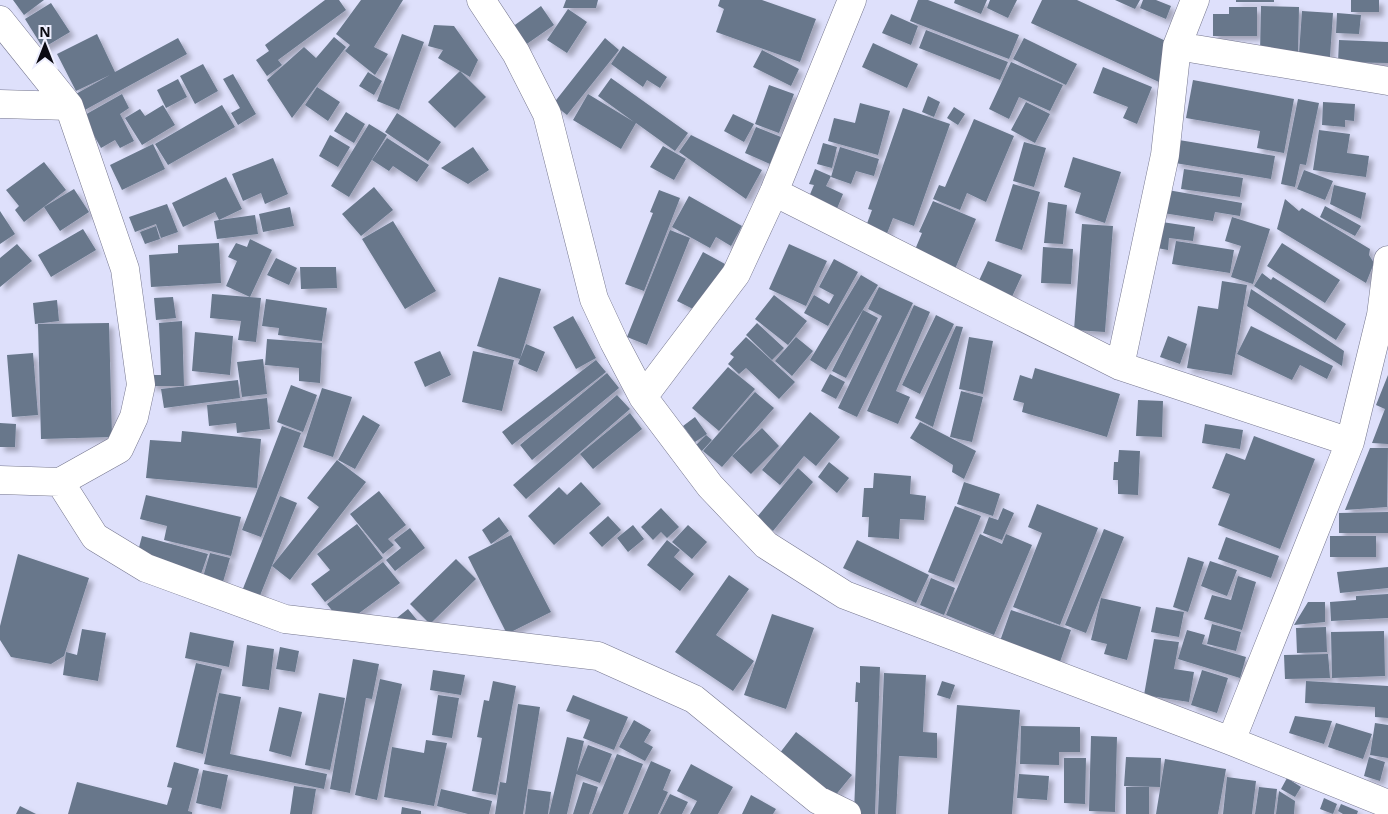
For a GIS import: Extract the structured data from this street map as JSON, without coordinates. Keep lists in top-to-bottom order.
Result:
{
  "north": "top"
}
